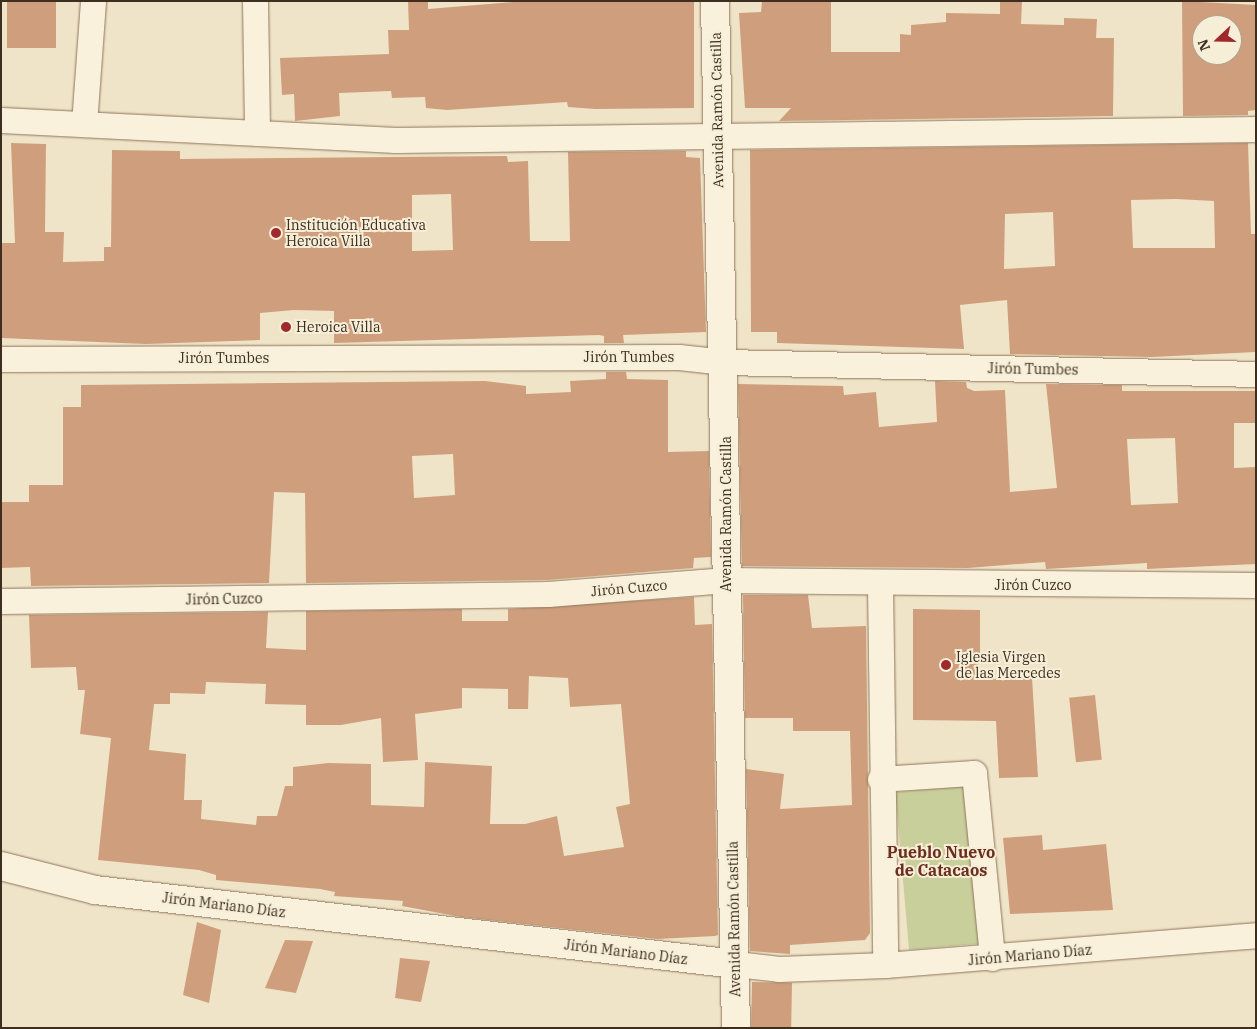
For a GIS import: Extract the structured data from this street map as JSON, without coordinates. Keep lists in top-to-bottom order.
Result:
{
  "streets": {
    "street": [
      "Avenida Ramón Castilla",
      "Jirón Tumbes",
      "Jirón Cuzco",
      "Jirón Mariano Díaz"
    ]
  },
  "crossings": [
    ["Avenida Ramón Castilla", "Jirón Tumbes"],
    ["Avenida Ramón Castilla", "Jirón Cuzco"],
    ["Avenida Ramón Castilla", "Jirón Mariano Díaz"]
  ],
  "districts": ["Pueblo Nuevo de Catacaos"],
  "places": ["Institución Educativa Heroica Villa", "Heroica Villa", "Iglesia Virgen de las Mercedes"],
  "north": "left"
}
